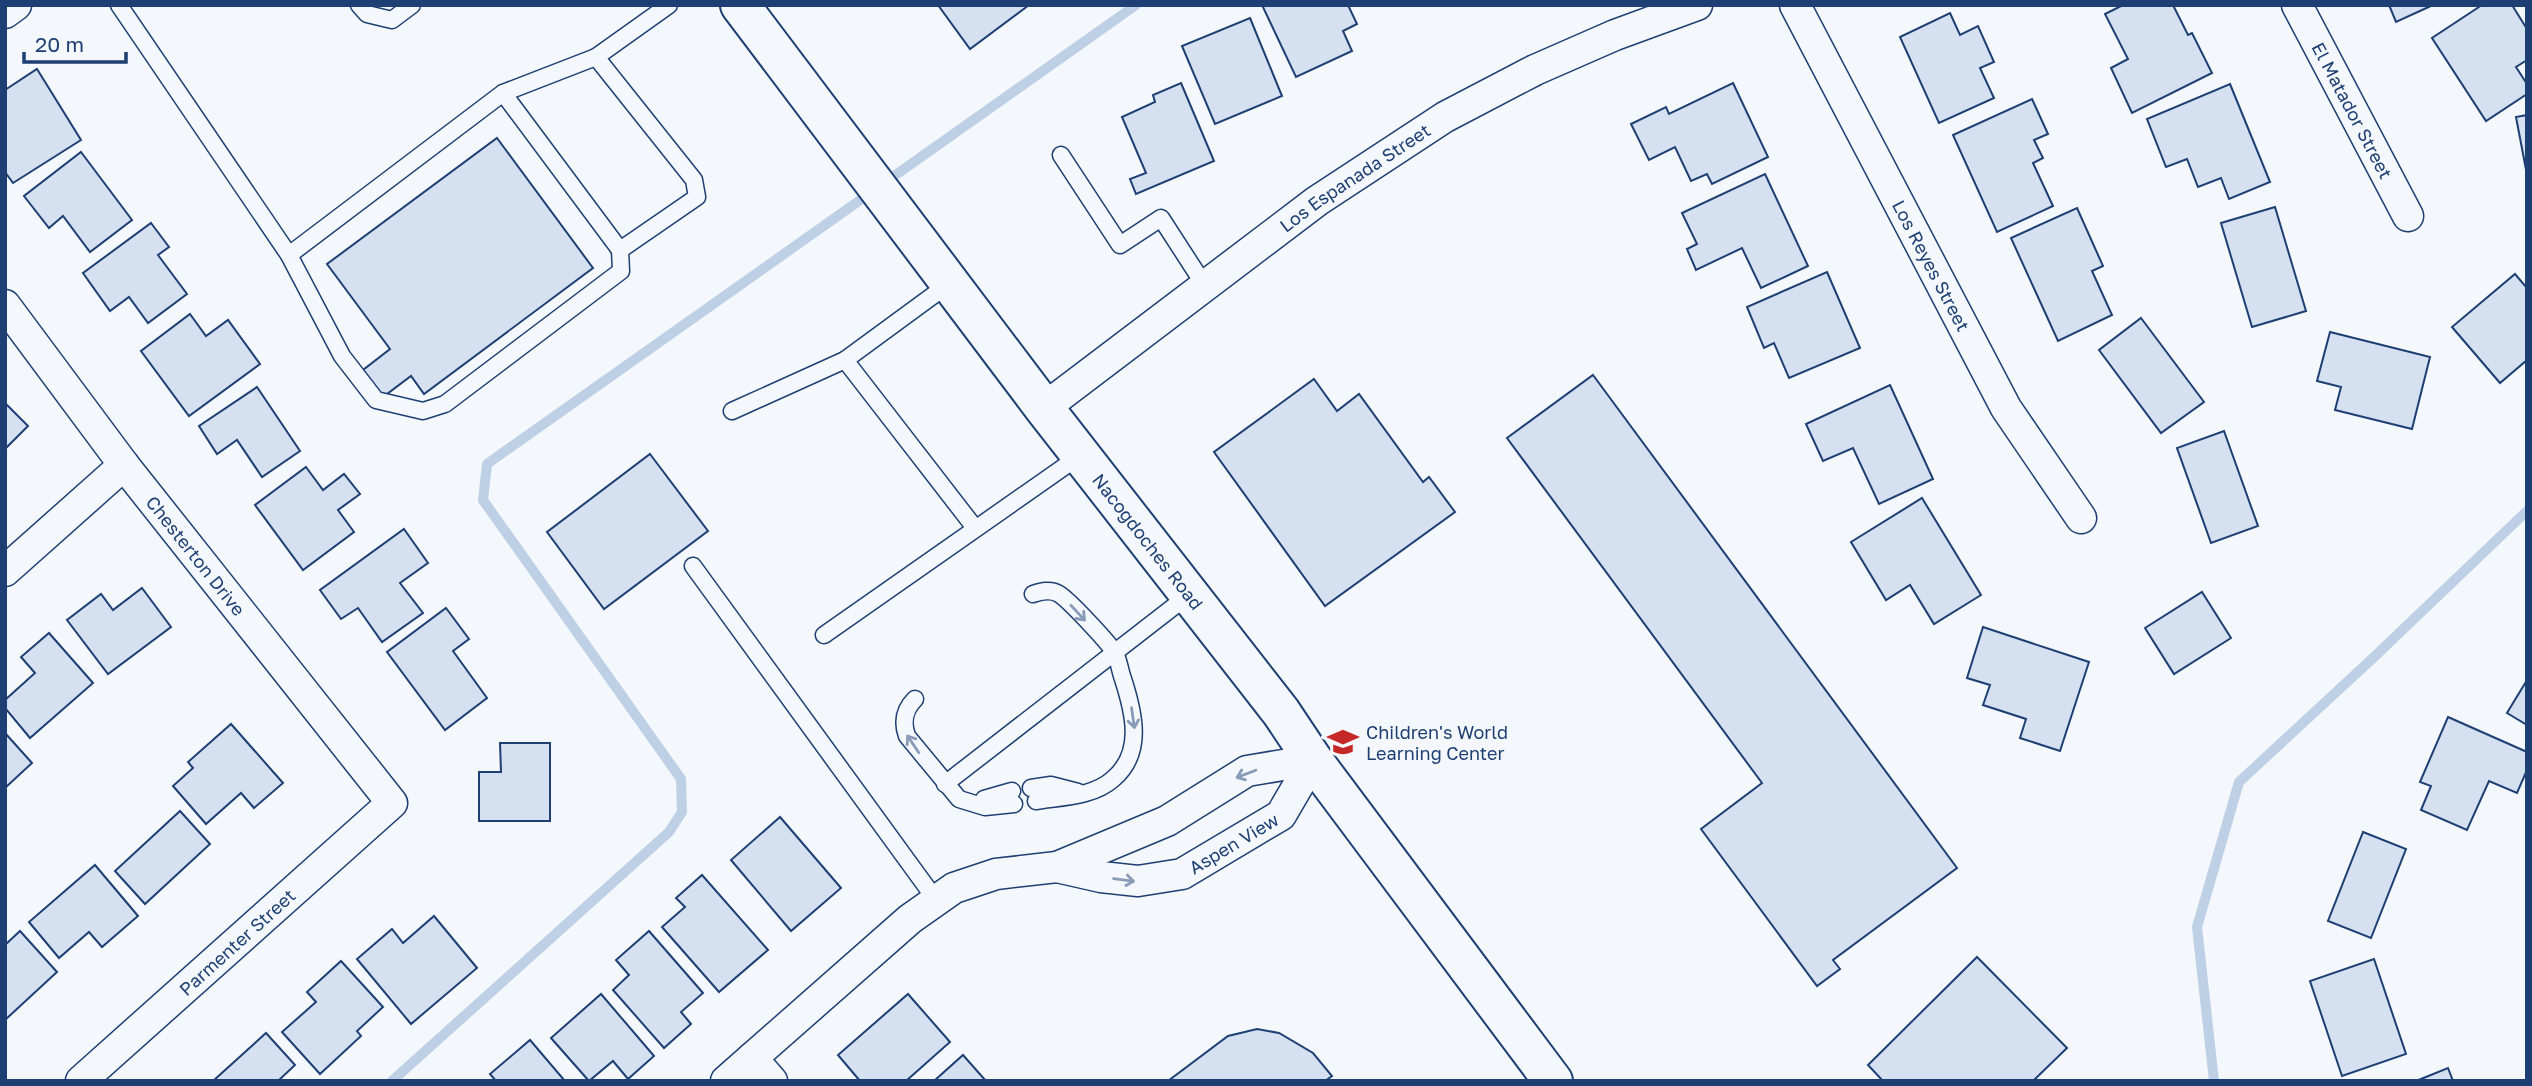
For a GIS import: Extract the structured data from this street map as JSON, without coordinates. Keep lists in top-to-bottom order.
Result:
{
  "streets": {
    "main road": ["Nacogdoches Road"],
    "street": [
      "El Matador Street",
      "Los Espanada Street",
      "Los Reyes Street",
      "Chesterton Drive",
      "Aspen View",
      "Parmenter Street"
    ]
  },
  "crossings": [
    ["Los Espanada Street", "Nacogdoches Road"],
    ["Nacogdoches Road", "Aspen View"],
    ["Chesterton Drive", "Parmenter Street"]
  ],
  "places": {
    "school or university": ["Children's World Learning Center"]
  },
  "scale_bar": "20 m"
}
